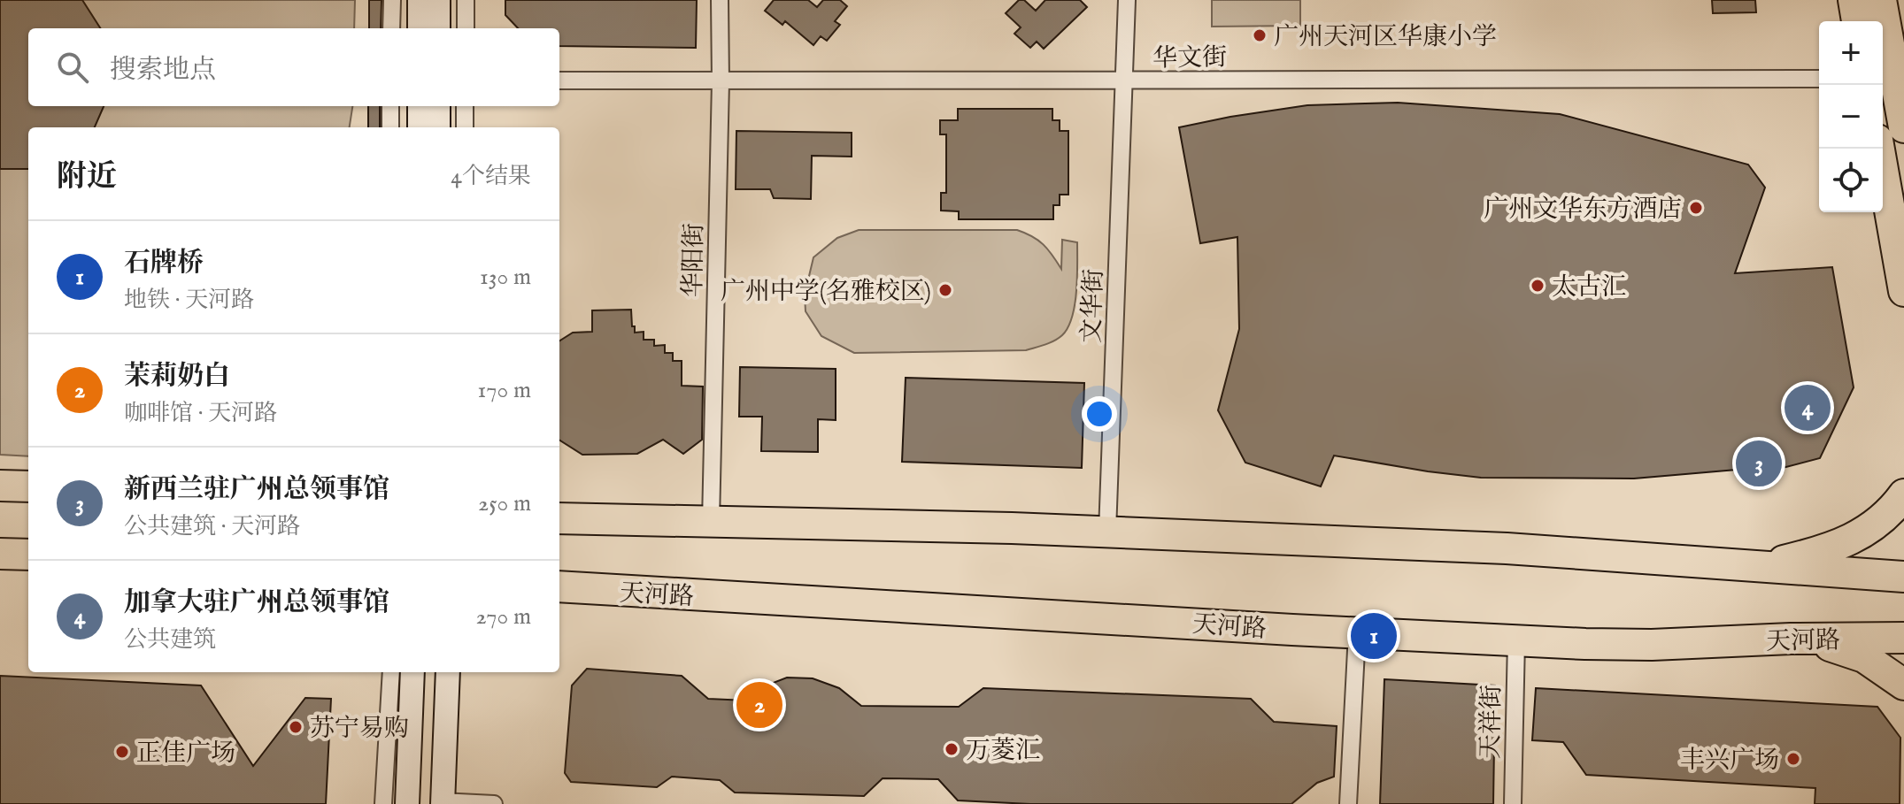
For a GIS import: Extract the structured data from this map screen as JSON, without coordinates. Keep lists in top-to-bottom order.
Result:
{
  "streets": {
    "highway": ["天河路"],
    "street": [
      "华文街",
      "华阳街",
      "文华街",
      "天祥街"
    ]
  },
  "crossings": [
    ["华文街", "华阳街"],
    ["华文街", "文华街"],
    ["天河路", "天祥街"]
  ],
  "places": [
    "广州天河区华康小学",
    "广州文华东方酒店",
    "太古汇",
    "广州中学(名雅校区)",
    "苏宁易购",
    "万菱汇",
    "正佳广场",
    "丰兴广场"
  ],
  "page": {
    "map_buttons": ["+", "−"],
    "search": "搜索地点",
    "heading": ["附近", "4个结果"],
    "list": [
      {
        "mark": "1",
        "name": "石牌桥",
        "note": "地铁 · 天河路",
        "value": "130 m"
      },
      {
        "mark": "2",
        "name": "茉莉奶白",
        "note": "咖啡馆 · 天河路",
        "value": "170 m"
      },
      {
        "mark": "3",
        "name": "新西兰驻广州总领事馆",
        "note": "公共建筑 · 天河路",
        "value": "250 m"
      },
      {
        "mark": "4",
        "name": "加拿大驻广州总领事馆",
        "note": "公共建筑",
        "value": "270 m"
      }
    ],
    "pins": [
      "4",
      "3",
      "1",
      "2"
    ]
  }
}
